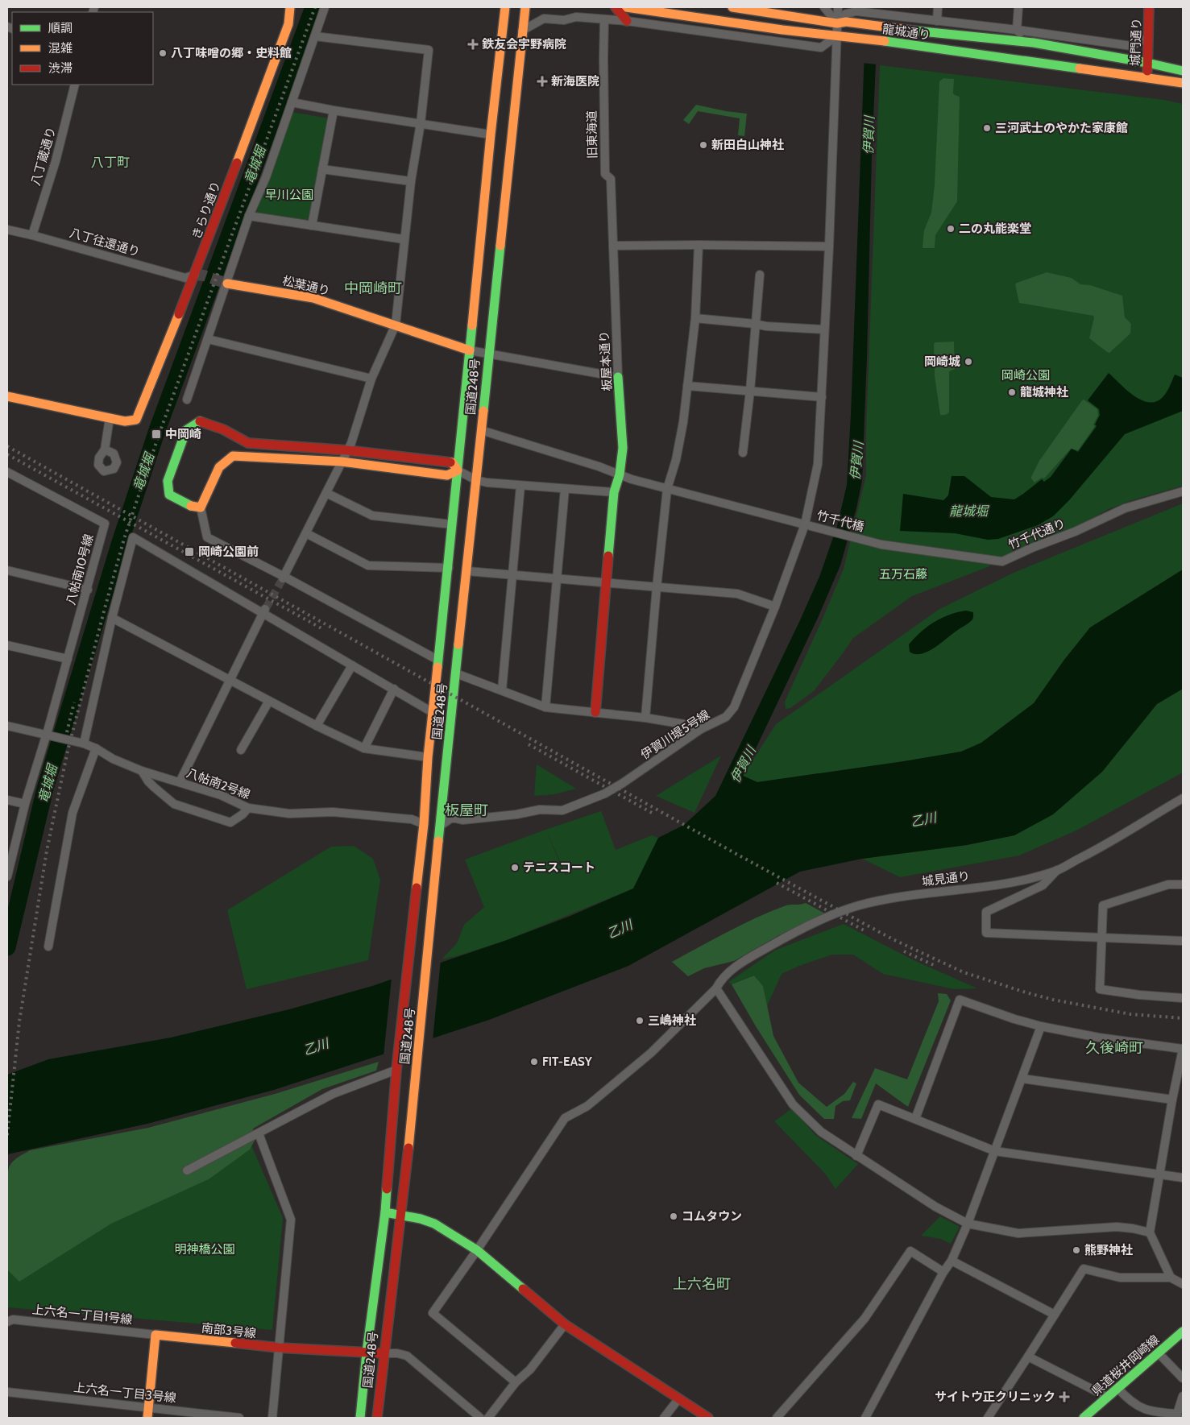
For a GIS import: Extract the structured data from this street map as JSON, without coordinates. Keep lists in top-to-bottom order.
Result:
{
  "streets": {
    "main road": [
      "龍城通り",
      "城門通り",
      "きらり通り",
      "松葉通り",
      "板屋本通り",
      "国道248号",
      "南部3号線",
      "県道桜井岡崎線"
    ],
    "street": [
      "旧東海道",
      "八丁蔵通り",
      "八丁往還通り",
      "竹千代橋",
      "竹千代通り",
      "八帖南10号線",
      "伊賀川堤5号線",
      "八帖南2号線",
      "城見通り",
      "上六名一丁目1号線",
      "上六名一丁目3号線"
    ]
  },
  "crossings": [
    ["龍城通り", "城門通り"],
    ["龍城通り", "伊賀川堤5号線"],
    ["旧東海道", "板屋本通り"],
    ["八丁蔵通り", "八丁往還通り"],
    ["きらり通り", "八丁往還通り"],
    ["松葉通り", "国道248号"],
    ["板屋本通り", "竹千代橋"],
    ["国道248号", "竹千代橋"],
    ["国道248号", "伊賀川堤5号線"],
    ["国道248号", "八帖南2号線"],
    ["国道248号", "南部3号線"],
    ["竹千代橋", "竹千代通り"],
    ["竹千代橋", "伊賀川堤5号線"],
    ["八帖南10号線", "八帖南2号線"],
    ["上六名一丁目1号線", "南部3号線"]
  ],
  "districts": [
    "八丁町",
    "中岡崎町",
    "板屋町",
    "久後崎町",
    "上六名町"
  ],
  "water": [
    "伊賀川",
    "竜城堀",
    "龍城堀",
    "乙川"
  ],
  "parks": [
    "早川公園",
    "岡崎公園",
    "五万石藤",
    "明神橋公園"
  ],
  "places": {
    "health": ["鉄友会宇野病院", "新海医院", "サイトウ正クリニック"],
    "other": [
      "八丁味噌の郷・史料館",
      "三河武士のやかた家康館",
      "新田白山神社",
      "二の丸能楽堂",
      "岡崎城",
      "龍城神社",
      "テニスコート",
      "三嶋神社",
      "FIT-EASY",
      "コムタウン",
      "熊野神社"
    ],
    "transit": ["中岡崎", "岡崎公園前"]
  },
  "legend": ["順調", "混雑", "渋滞"]
}
